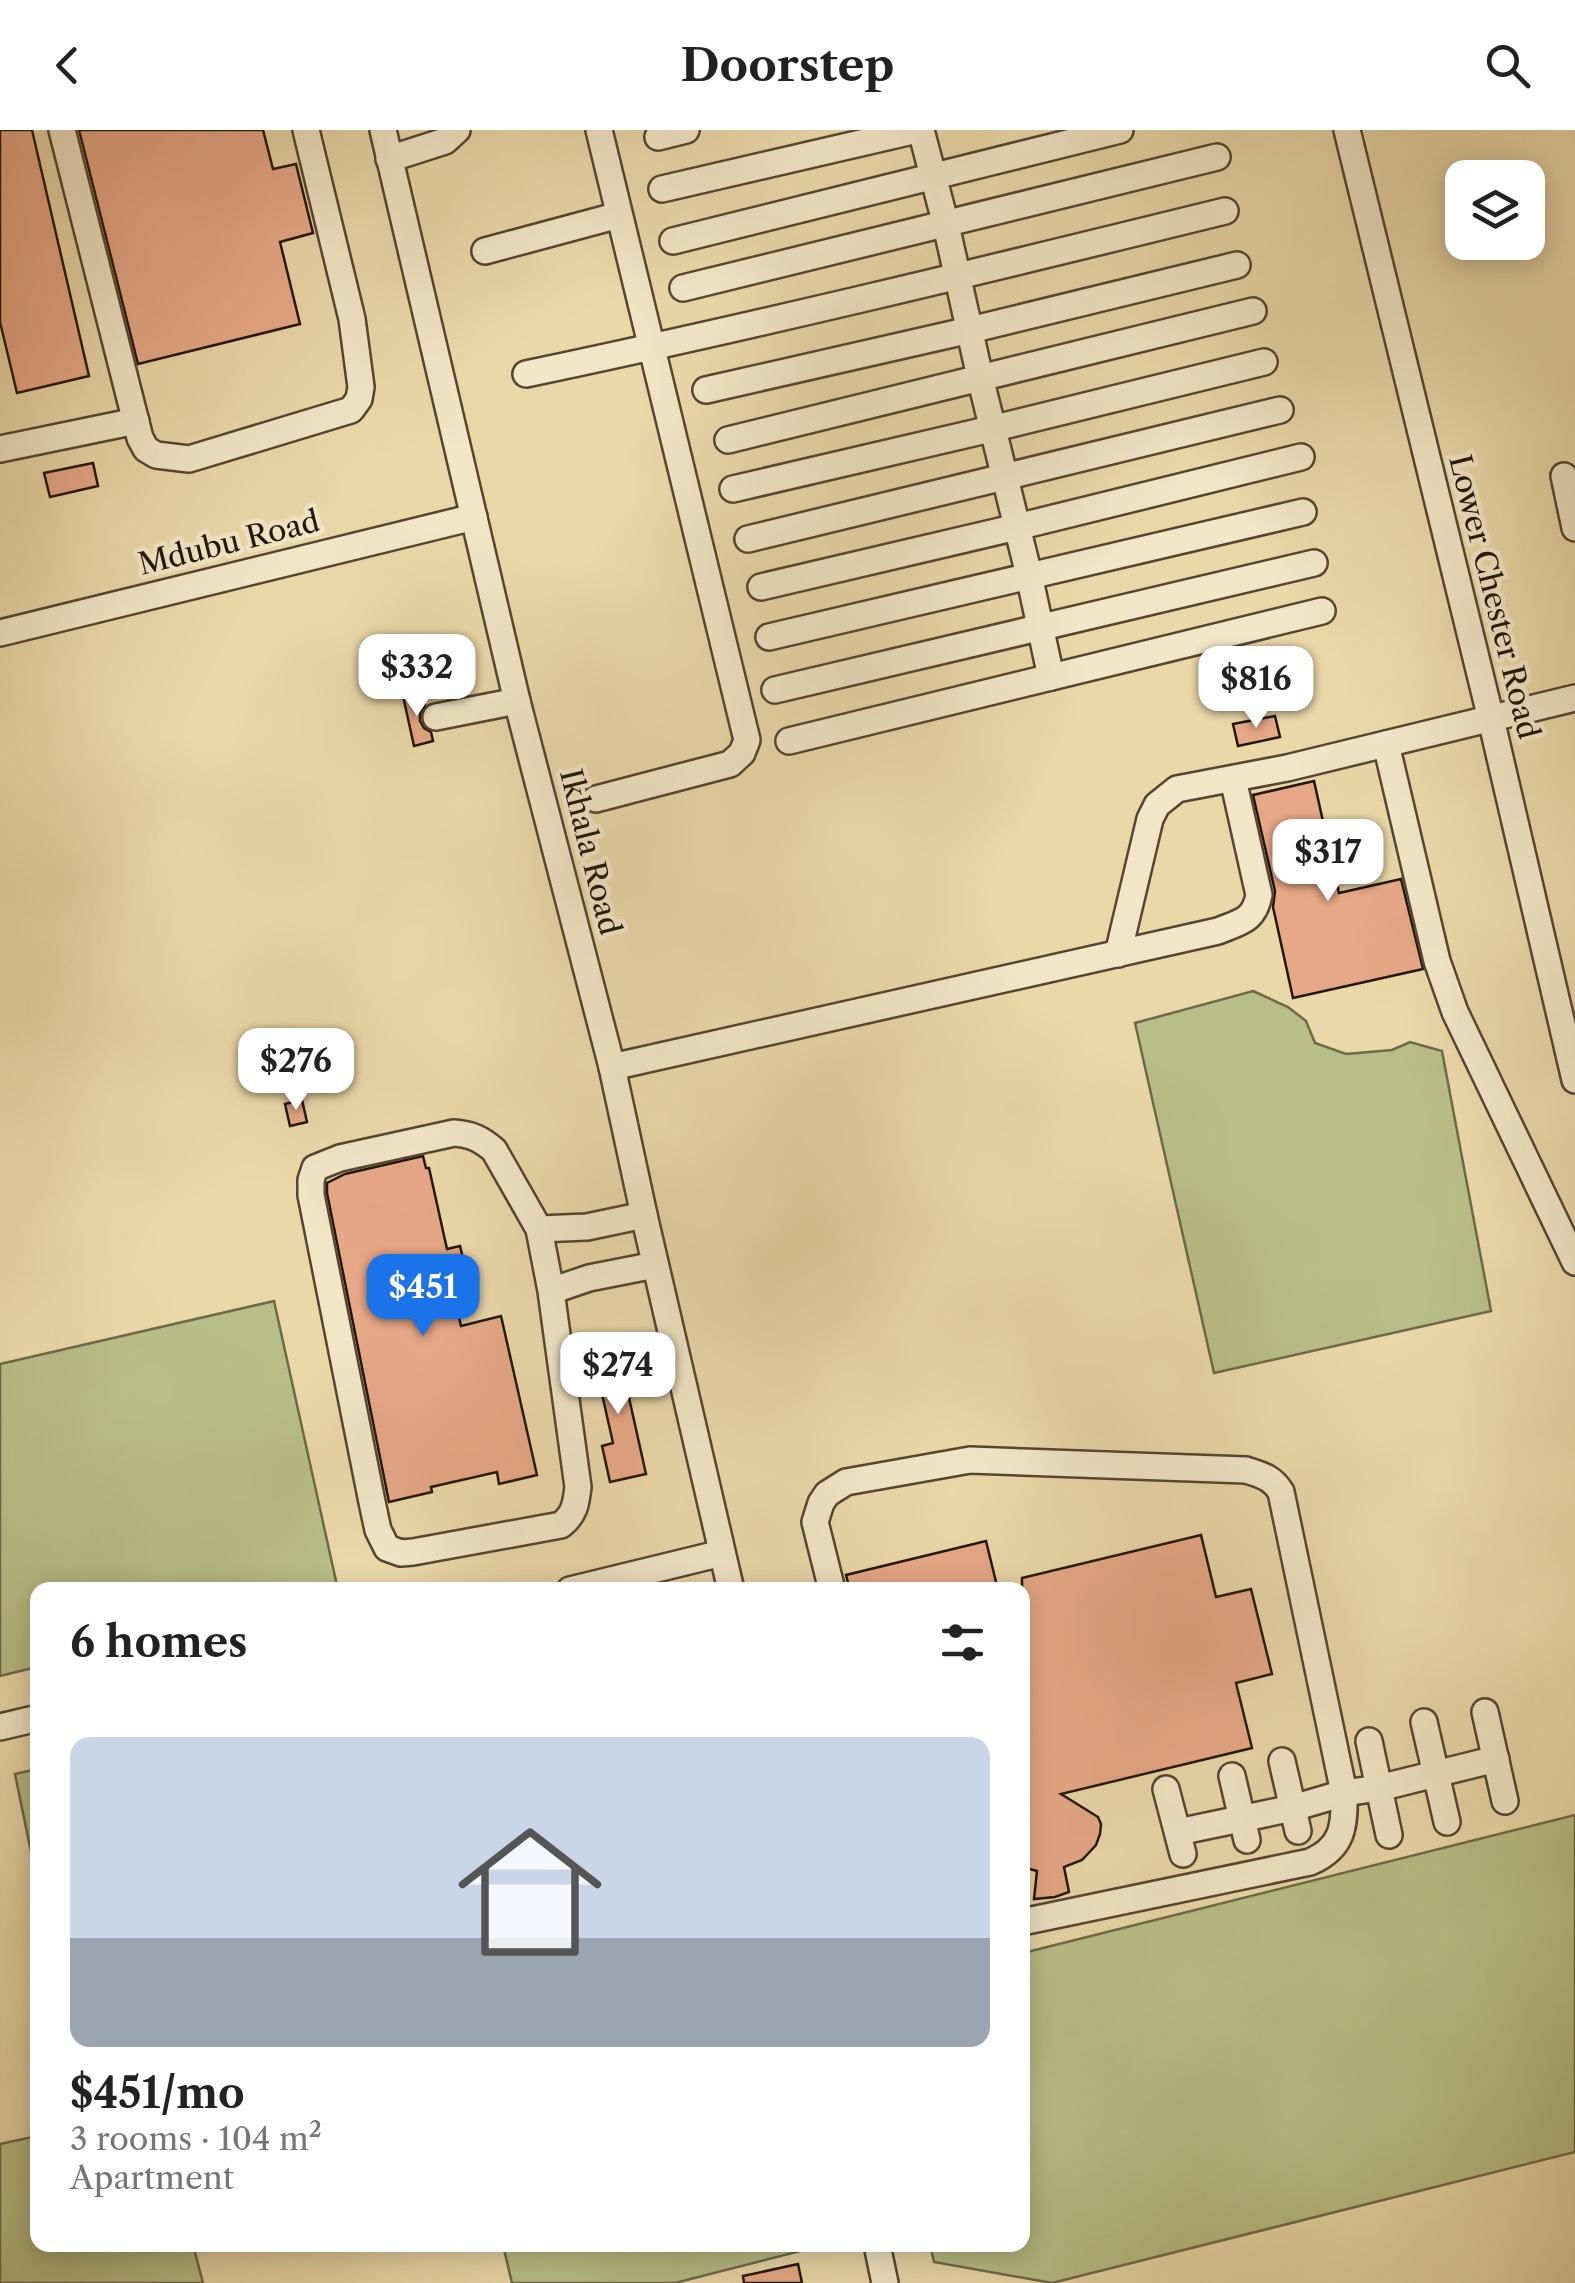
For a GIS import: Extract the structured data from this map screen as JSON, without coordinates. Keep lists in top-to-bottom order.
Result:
{
  "streets": {
    "street": ["Mdubu Road", "Lower Chester Road", "Ikhala Road"]
  },
  "crossings": [
    ["Mdubu Road", "Ikhala Road"]
  ],
  "page": {
    "header": "Doorstep",
    "price": [
      "$332",
      "$816",
      "$317",
      "$276",
      "$451",
      "$274"
    ],
    "heading": "6 homes",
    "list": [
      {
        "name": "$451/mo",
        "note": "3 rooms · 104 m² · Apartment"
      }
    ]
  }
}
